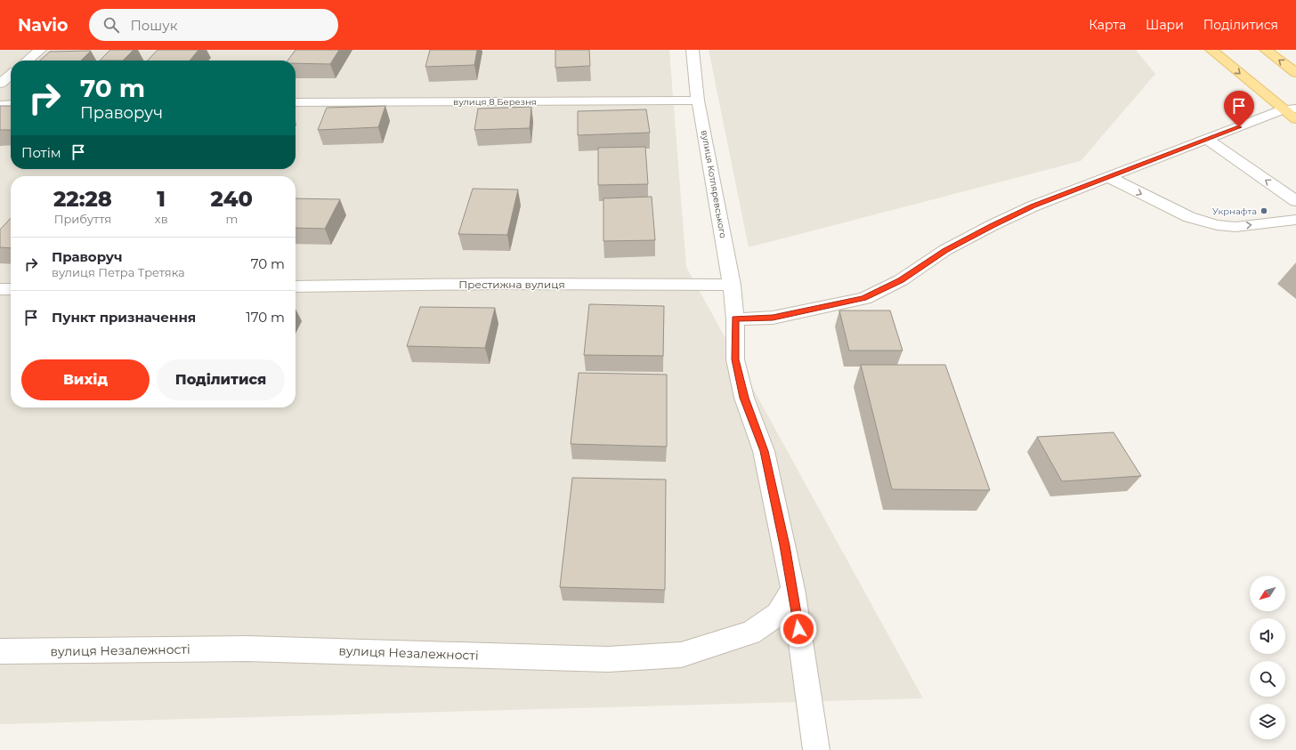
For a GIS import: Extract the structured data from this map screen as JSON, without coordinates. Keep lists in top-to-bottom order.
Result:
{
  "streets": {
    "street": [
      "вулиця 8 Березня",
      "вулиця Котляревського",
      "Престижна вулиця",
      "вулиця Незалежності"
    ]
  },
  "crossings": [
    ["вулиця 8 Березня", "вулиця Котляревського"],
    ["вулиця Котляревського", "Престижна вулиця"]
  ],
  "places": ["Укрнафта"],
  "north": "bottom left",
  "page": {
    "header": "Navio",
    "search": "Пошук",
    "nav": ["Карта", "Шари", "Поділитися"],
    "turn": ["70 m", "Праворуч"],
    "then": "Потім",
    "eta": [
      "22:28",
      "Прибуття",
      "1",
      "хв",
      "240",
      "m"
    ],
    "list": [
      {
        "name": "Праворуч",
        "note": "вулиця Петра Третяка",
        "value": "70 m"
      },
      {
        "name": "Пункт призначення",
        "value": "170 m"
      }
    ],
    "buttons": ["Вихід", "Поділитися"]
  }
}
